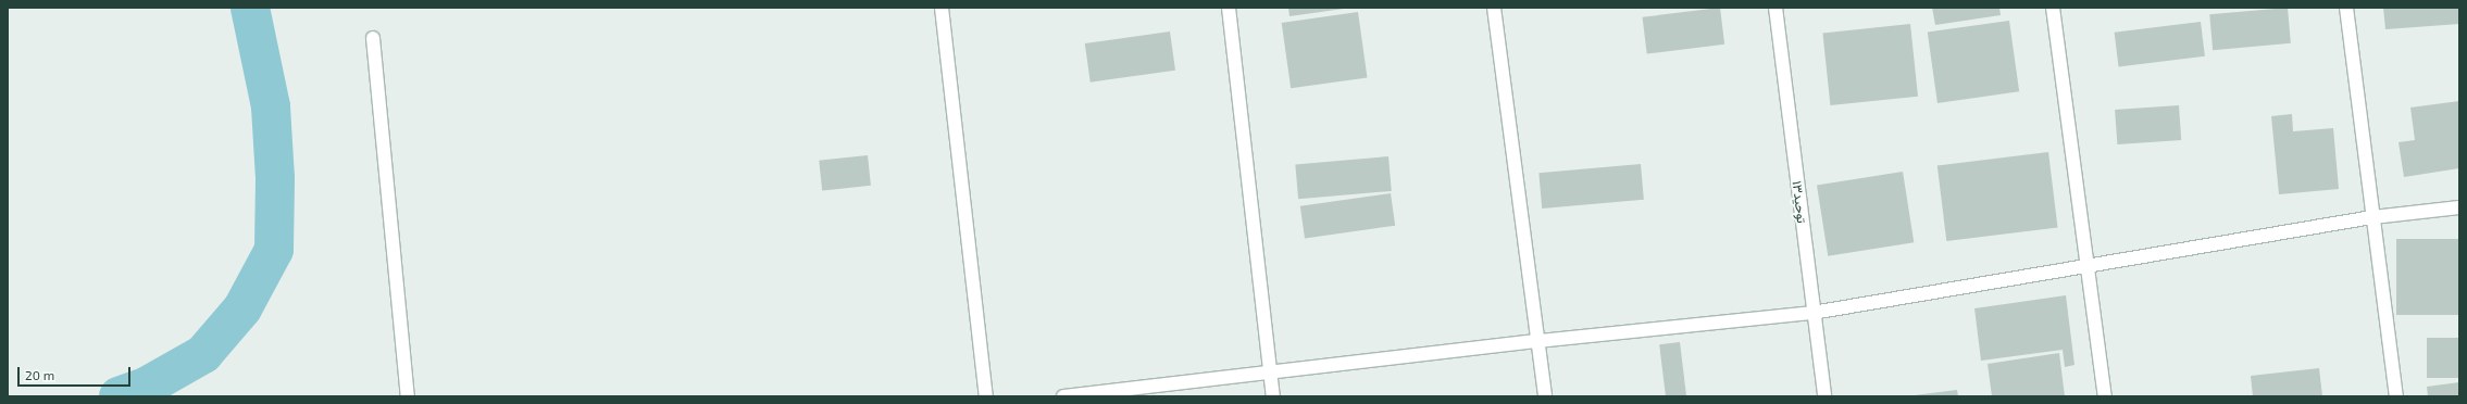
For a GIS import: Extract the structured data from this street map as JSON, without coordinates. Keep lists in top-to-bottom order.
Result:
{
  "streets": {
    "street": ["توحید۱۳"]
  },
  "scale_bar": "20 m"
}
